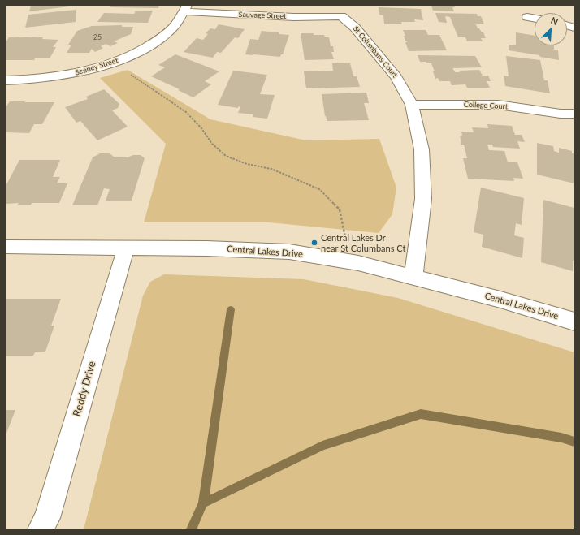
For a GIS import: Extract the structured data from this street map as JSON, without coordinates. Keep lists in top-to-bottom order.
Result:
{
  "streets": {
    "street": [
      "Sauvage Street",
      "St Columbans Court",
      "Seeney Street",
      "College Court",
      "Central Lakes Drive",
      "Reddy Drive"
    ]
  },
  "crossings": [
    ["Sauvage Street", "St Columbans Court"],
    ["Sauvage Street", "Seeney Street"],
    ["St Columbans Court", "College Court"],
    ["St Columbans Court", "Central Lakes Drive"],
    ["Central Lakes Drive", "Reddy Drive"]
  ],
  "places": ["Central Lakes Dr near St Columbans Ct"],
  "house_numbers": ["25"],
  "north": "top right"
}
